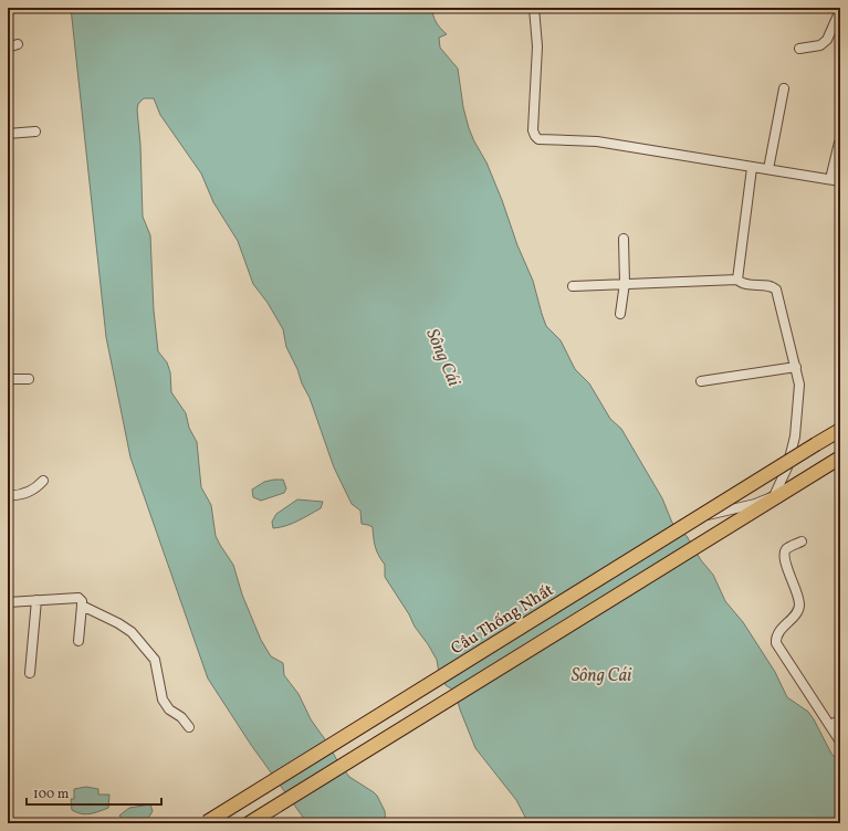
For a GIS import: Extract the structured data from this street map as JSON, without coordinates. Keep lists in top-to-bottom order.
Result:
{
  "streets": {
    "main road": ["Cầu Thống Nhất"]
  },
  "water": ["Sông Cái"],
  "scale_bar": "100 m"
}
